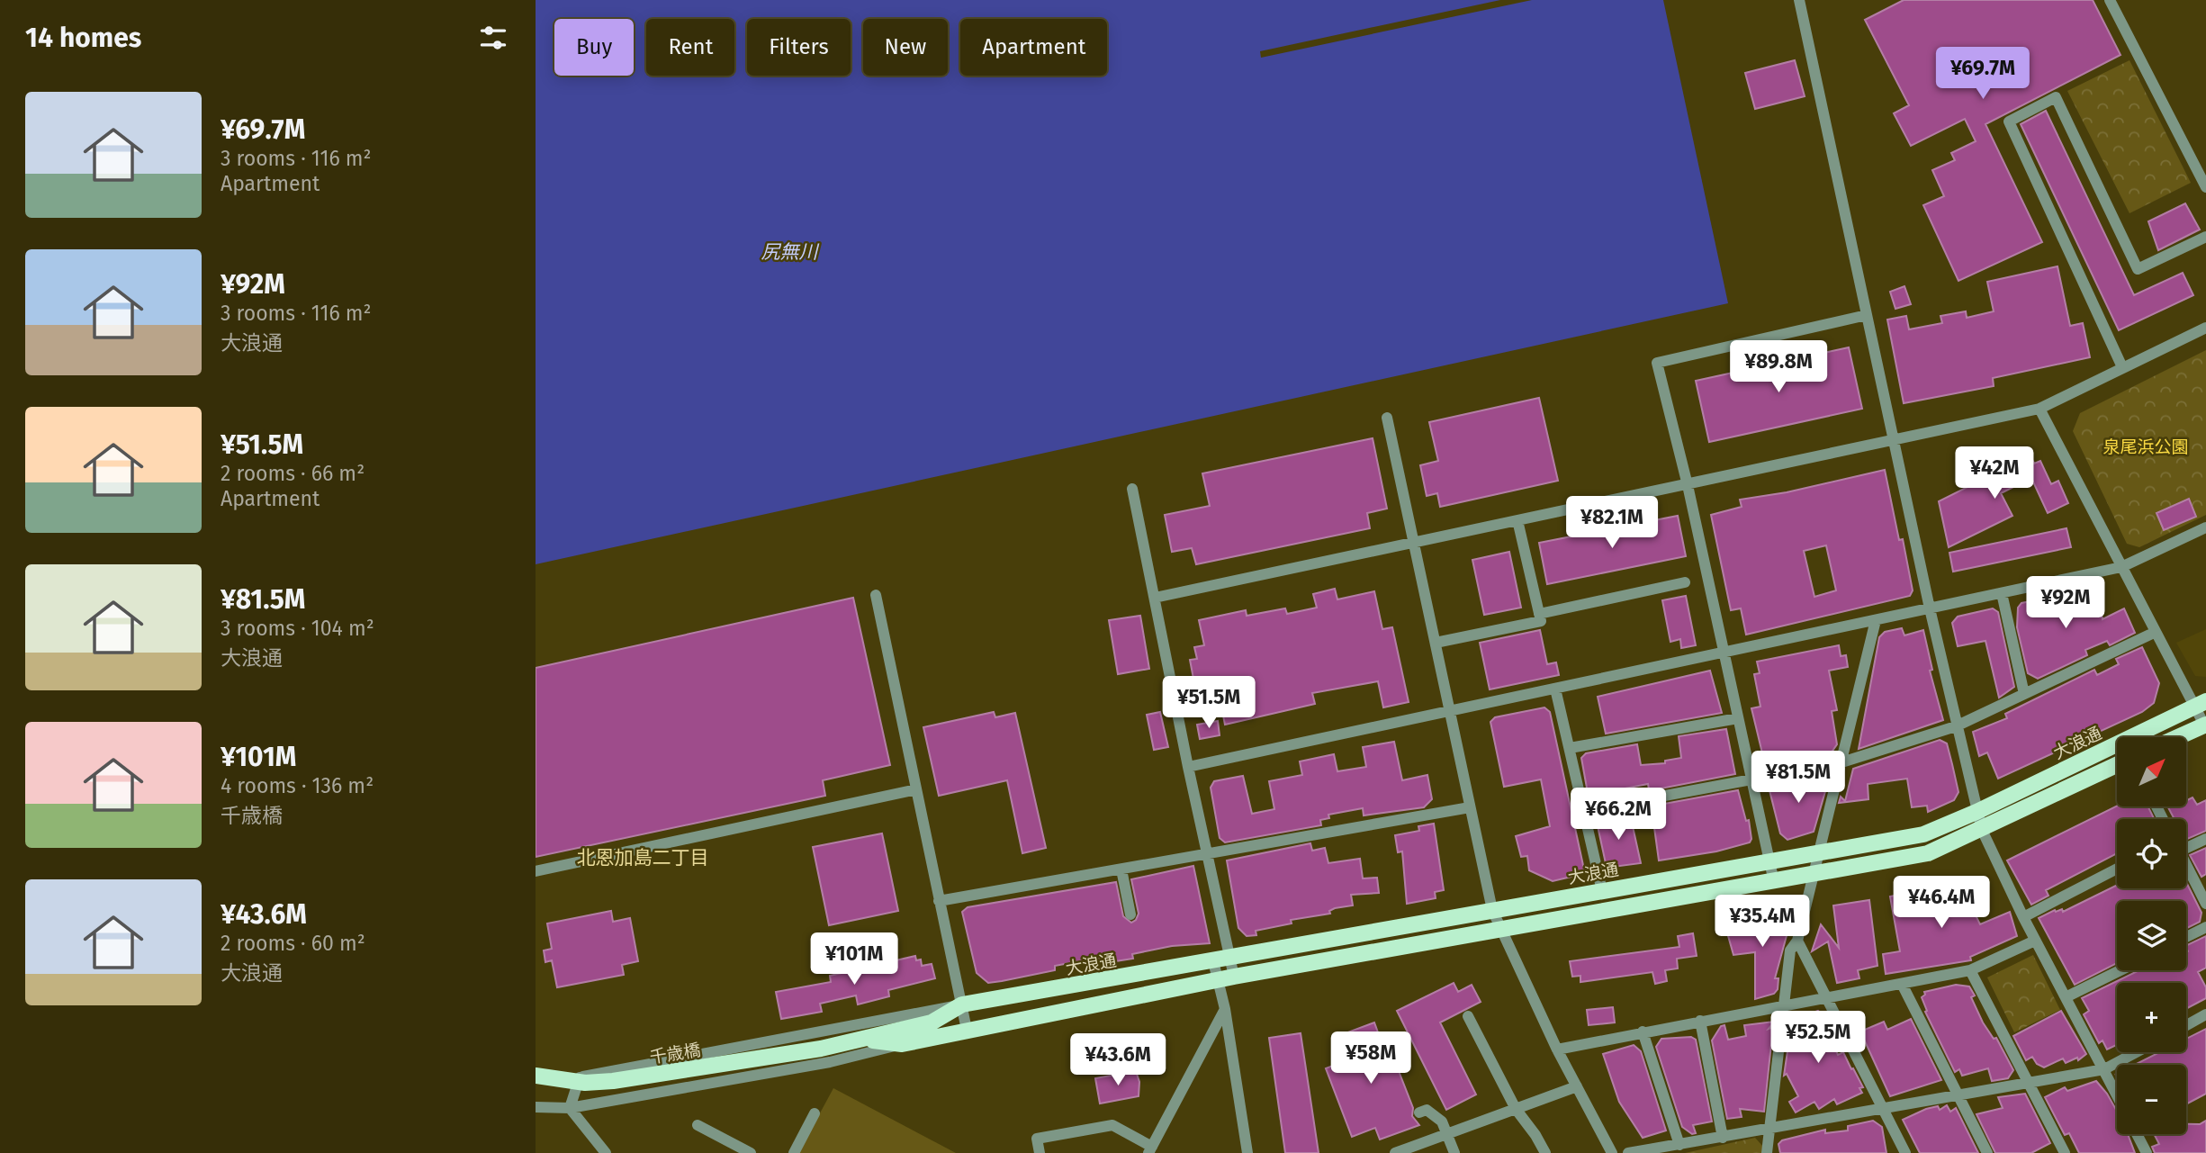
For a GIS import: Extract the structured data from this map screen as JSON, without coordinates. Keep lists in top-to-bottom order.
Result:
{
  "streets": {
    "main road": ["大浪通", "千歳橋"]
  },
  "crossings": [
    ["大浪通", "千歳橋"]
  ],
  "districts": ["北恩加島二丁目"],
  "water": ["尻無川"],
  "parks": ["泉尾浜公園"],
  "north": "top right",
  "page": {
    "heading": "14 homes",
    "chip": [
      "Buy",
      "Rent",
      "Filters",
      "New",
      "Apartment"
    ],
    "price": [
      "¥69.7M",
      "¥89.8M",
      "¥42M",
      "¥82.1M",
      "¥92M",
      "¥51.5M",
      "¥81.5M",
      "¥66.2M",
      "¥46.4M",
      "¥35.4M",
      "¥101M",
      "¥52.5M",
      "¥58M",
      "¥43.6M"
    ],
    "list": [
      {
        "name": "¥69.7M",
        "note": "3 rooms · 116 m² · Apartment"
      },
      {
        "name": "¥92M",
        "note": "3 rooms · 116 m² · 大浪通"
      },
      {
        "name": "¥51.5M",
        "note": "2 rooms · 66 m² · Apartment"
      },
      {
        "name": "¥81.5M",
        "note": "3 rooms · 104 m² · 大浪通"
      },
      {
        "name": "¥101M",
        "note": "4 rooms · 136 m² · 千歳橋"
      },
      {
        "name": "¥43.6M",
        "note": "2 rooms · 60 m² · 大浪通"
      }
    ],
    "map_buttons": ["+", "−"]
  }
}
